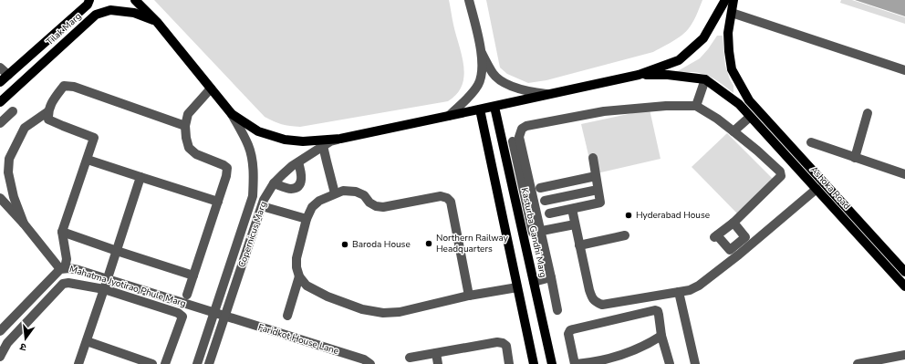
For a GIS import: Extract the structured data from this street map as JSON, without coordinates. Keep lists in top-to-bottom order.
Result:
{
  "streets": {
    "main road": ["Tilak Marg", "Ashoka Road", "Kasturba Gandhi Marg"],
    "street": ["Copernicus Marg", "Mahatma Jyotirao Phule Marg", "Faridkot House Lane"]
  },
  "crossings": [
    ["Copernicus Marg", "Mahatma Jyotirao Phule Marg"],
    ["Copernicus Marg", "Faridkot House Lane"],
    ["Mahatma Jyotirao Phule Marg", "Faridkot House Lane"]
  ],
  "places": ["Hyderabad House", "Northern Railway Headquarters", "Baroda House"],
  "north": "bottom"
}
